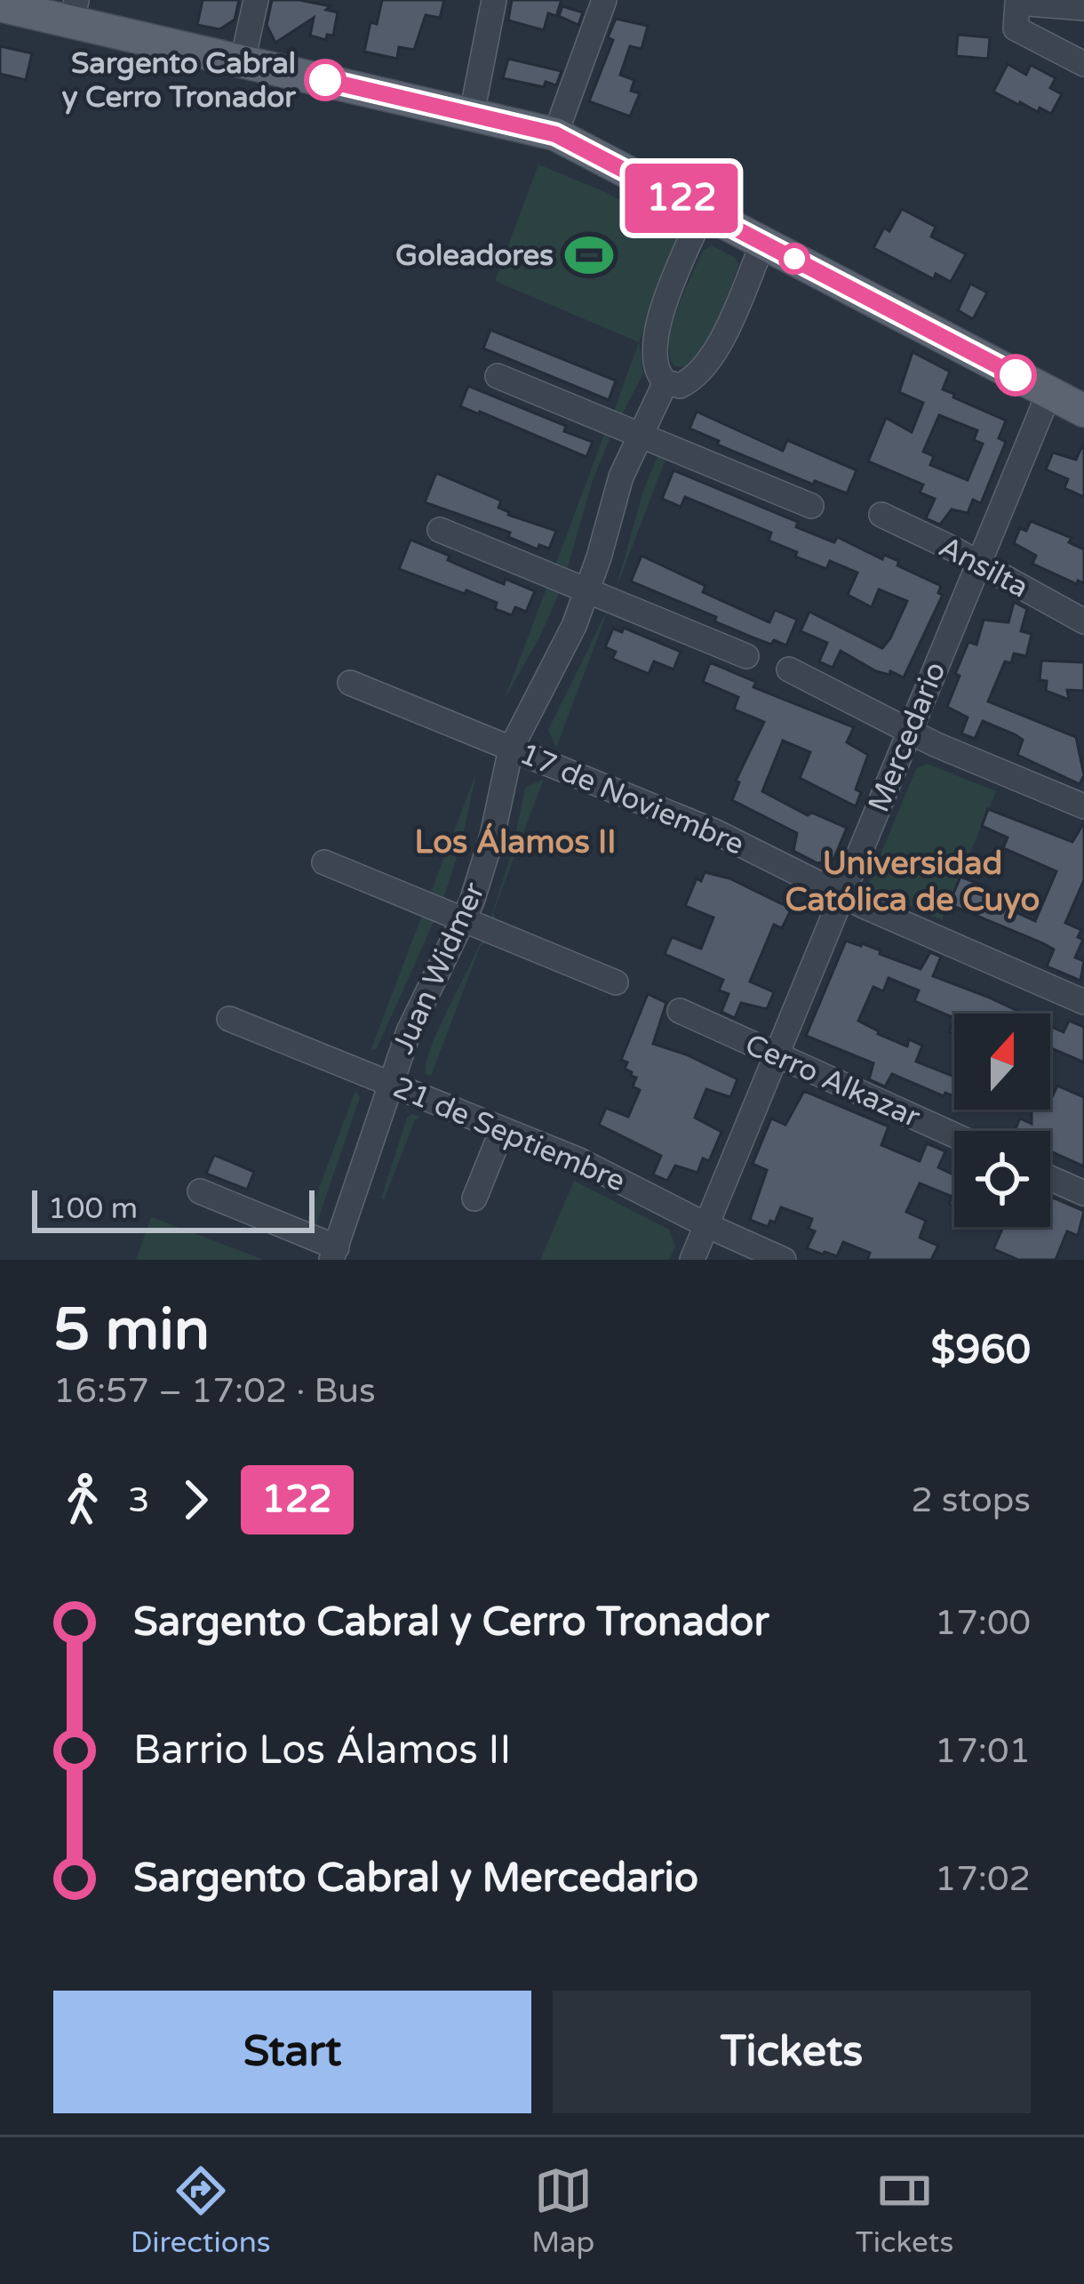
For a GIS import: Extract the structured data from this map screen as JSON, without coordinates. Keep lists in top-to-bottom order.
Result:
{
  "streets": {
    "street": [
      "Ansilta",
      "Mercedario",
      "17 de Noviembre",
      "Juan Widmer",
      "Cerro Alkazar",
      "21 de Septiembre"
    ]
  },
  "crossings": [
    ["Ansilta", "Mercedario"],
    ["Mercedario", "17 de Noviembre"],
    ["Mercedario", "Cerro Alkazar"],
    ["Mercedario", "21 de Septiembre"],
    ["17 de Noviembre", "Juan Widmer"],
    ["Juan Widmer", "21 de Septiembre"]
  ],
  "districts": ["Los Álamos II", "Universidad Católica de Cuyo"],
  "places": {
    "other": ["Sargento Cabral y Cerro Tronador"],
    "sports": ["Goleadores"]
  },
  "lines": ["bus line 122"],
  "scale_bar": "100 m",
  "north": "top",
  "page": {
    "on_map": "122",
    "scale": "100 m",
    "heading": ["5 min", "16:57 – 17:02 · Bus", "$960"],
    "legs": ["3", "122", "2 stops"],
    "list": [
      {
        "name": "Sargento Cabral y Cerro Tronador",
        "value": "17:00"
      },
      {
        "name": "Barrio Los Álamos II",
        "value": "17:01"
      },
      {
        "name": "Sargento Cabral y Mercedario",
        "value": "17:02"
      }
    ],
    "buttons": ["Start", "Tickets"],
    "tabs": ["Directions", "Map", "Tickets"]
  }
}
